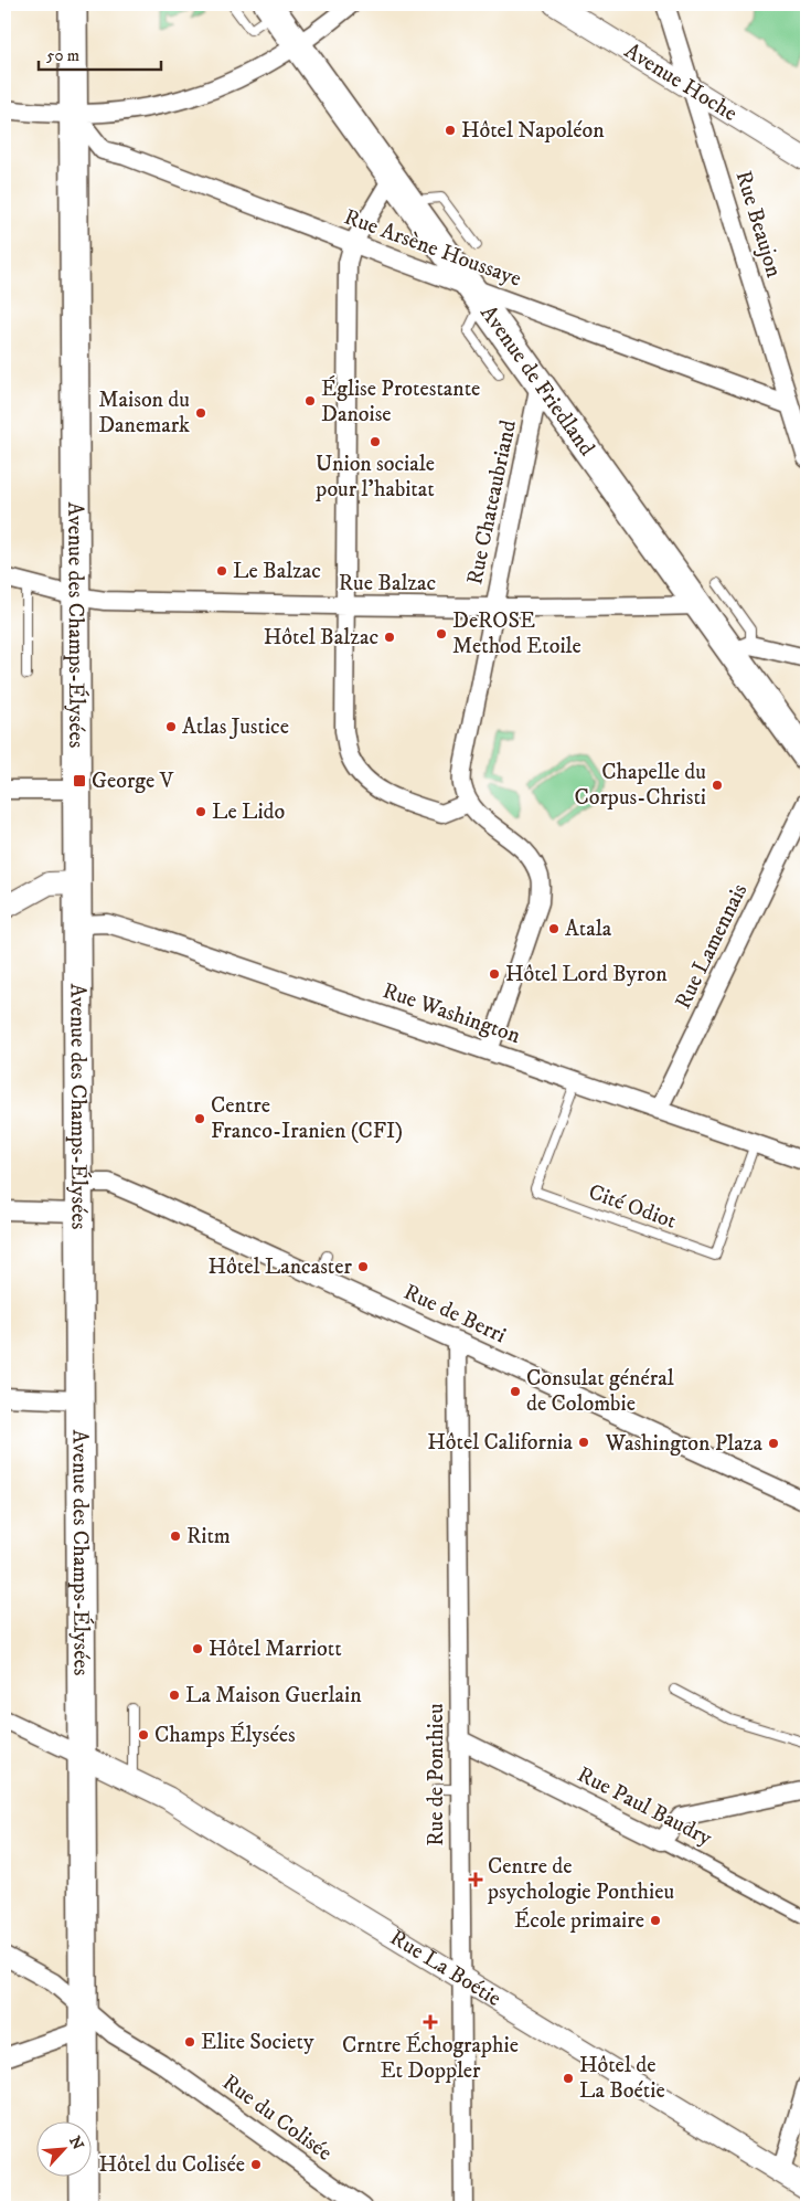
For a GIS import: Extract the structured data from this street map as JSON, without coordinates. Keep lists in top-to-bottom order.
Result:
{
  "streets": {
    "main road": ["Avenue de Friedland", "Avenue des Champs-Élysées"],
    "street": [
      "Avenue Hoche",
      "Rue Beaujon",
      "Rue Arsène Houssaye",
      "Rue Chateaubriand",
      "Rue Balzac",
      "Rue Lamennais",
      "Rue Washington",
      "Rue de Berri",
      "Rue de Ponthieu",
      "Rue Paul Baudry",
      "Rue La Boétie",
      "Rue du Colisée"
    ],
    "lane": ["Cité Odiot"]
  },
  "crossings": [
    ["Avenue Hoche", "Rue Beaujon"],
    ["Rue Beaujon", "Rue Arsène Houssaye"],
    ["Rue Arsène Houssaye", "Avenue de Friedland"],
    ["Rue Arsène Houssaye", "Avenue des Champs-Élysées"],
    ["Avenue de Friedland", "Rue Chateaubriand"],
    ["Avenue de Friedland", "Rue Balzac"],
    ["Rue Chateaubriand", "Rue Balzac"],
    ["Rue Chateaubriand", "Rue Washington"],
    ["Rue Balzac", "Avenue des Champs-Élysées"],
    ["Avenue des Champs-Élysées", "Rue Washington"],
    ["Avenue des Champs-Élysées", "Rue de Berri"],
    ["Avenue des Champs-Élysées", "Rue La Boétie"],
    ["Avenue des Champs-Élysées", "Rue du Colisée"],
    ["Rue Lamennais", "Rue Washington"],
    ["Rue Washington", "Cité Odiot"],
    ["Rue de Berri", "Rue de Ponthieu"],
    ["Rue de Ponthieu", "Rue Paul Baudry"],
    ["Rue de Ponthieu", "Rue La Boétie"]
  ],
  "places": {
    "other": [
      "Hôtel Napoléon",
      "Église Protestante Danoise",
      "Maison du Danemark",
      "Union sociale pour l'habitat",
      "Le Balzac",
      "DeROSE Method Etoile",
      "Hôtel Balzac",
      "Atlas Justice",
      "Chapelle du Corpus-Christi",
      "Le Lido",
      "Atala",
      "Hôtel Lord Byron",
      "Centre Franco-Iranien (CFI)",
      "Hôtel Lancaster",
      "Consulat général de Colombie",
      "Hôtel California",
      "Washington Plaza",
      "Ritm",
      "Hôtel Marriott",
      "La Maison Guerlain",
      "Champs Élysées",
      "École primaire",
      "Elite Society",
      "Hôtel de La Boétie",
      "Hôtel du Colisée"
    ],
    "transit": ["George V"],
    "health": ["Centre de psychologie Ponthieu", "Crntre Échographie Et Doppler"]
  },
  "scale_bar": "50 m",
  "north": "top right"
}
